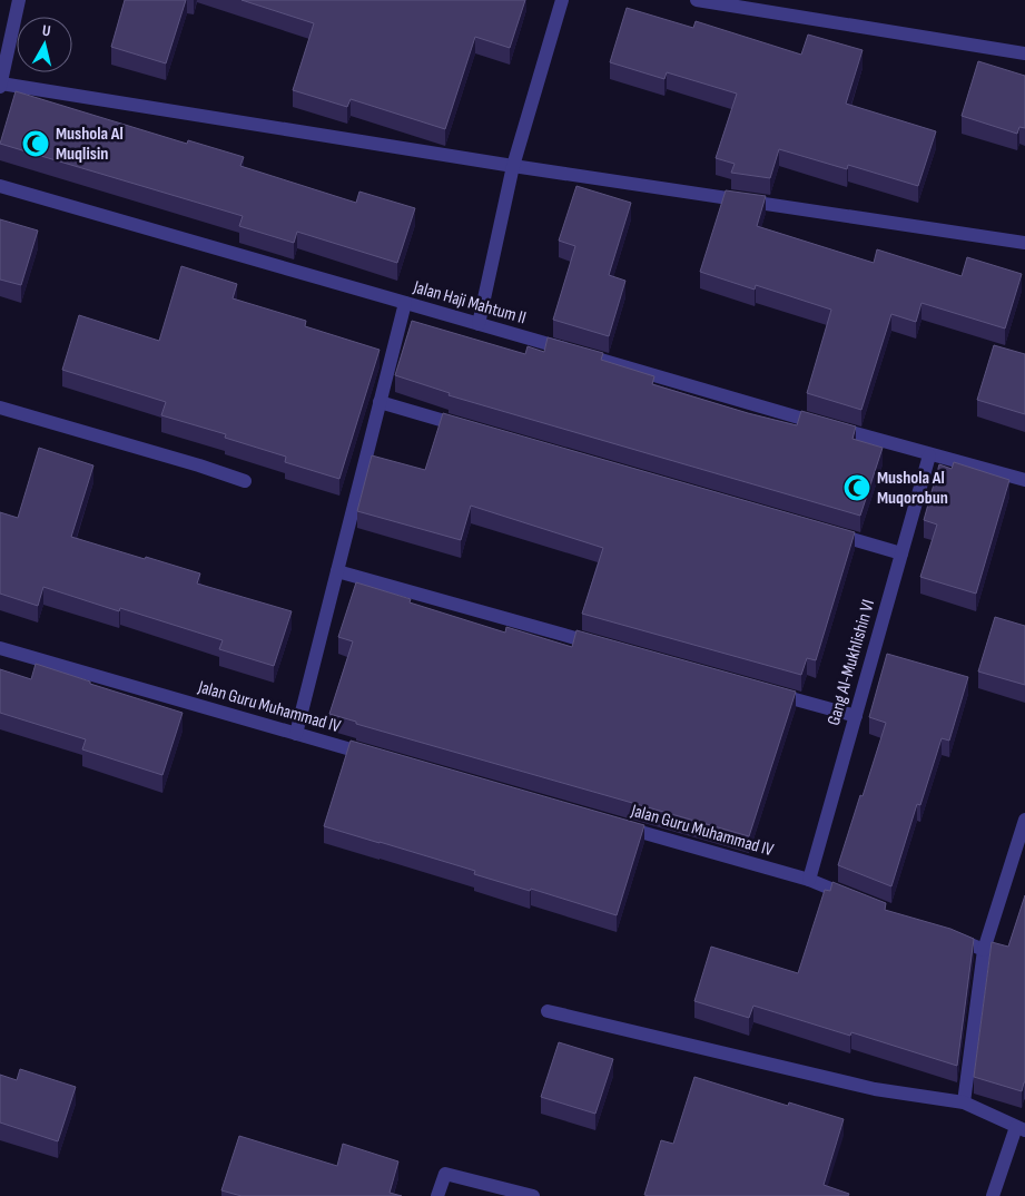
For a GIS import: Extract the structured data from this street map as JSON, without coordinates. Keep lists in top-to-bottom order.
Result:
{
  "streets": {
    "street": ["Jalan Haji Mahtum II", "Gang Al-Mukhlishin VI", "Jalan Guru Muhammad IV"]
  },
  "crossings": [
    ["Jalan Haji Mahtum II", "Gang Al-Mukhlishin VI"],
    ["Gang Al-Mukhlishin VI", "Jalan Guru Muhammad IV"]
  ],
  "places": {
    "mosque": ["Mushola Al Muqlisin", "Mushola Al Muqorobun"]
  },
  "north": "top"
}
